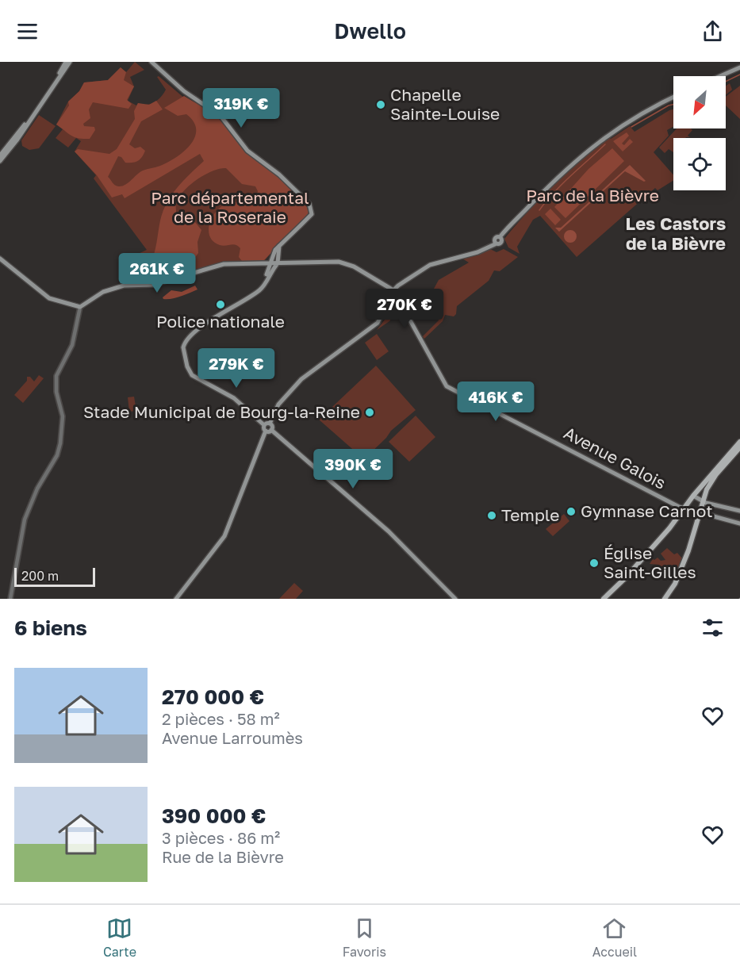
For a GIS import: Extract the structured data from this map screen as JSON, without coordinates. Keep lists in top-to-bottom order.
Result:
{
  "streets": {
    "main road": ["Avenue Galois"]
  },
  "districts": ["Les Castors de la Bièvre"],
  "parks": ["Parc de la Bièvre", "Parc départemental de la Roseraie"],
  "places": [
    "Chapelle Sainte-Louise",
    "Police nationale",
    "Stade Municipal de Bourg-la-Reine",
    "Gymnase Carnot",
    "Temple",
    "Église Saint-Gilles"
  ],
  "scale_bar": "200 m",
  "north": "bottom left",
  "page": {
    "header": "Dwello",
    "price": [
      "319K €",
      "261K €",
      "270K €",
      "279K €",
      "416K €",
      "390K €"
    ],
    "scale": "200 m",
    "heading": "6 biens",
    "list": [
      {
        "name": "270 000 €",
        "note": "2 pièces · 58 m² · Avenue Larroumès"
      },
      {
        "name": "390 000 €",
        "note": "3 pièces · 86 m² · Rue de la Bièvre"
      }
    ],
    "tabs": ["Carte", "Favoris", "Accueil"]
  }
}
